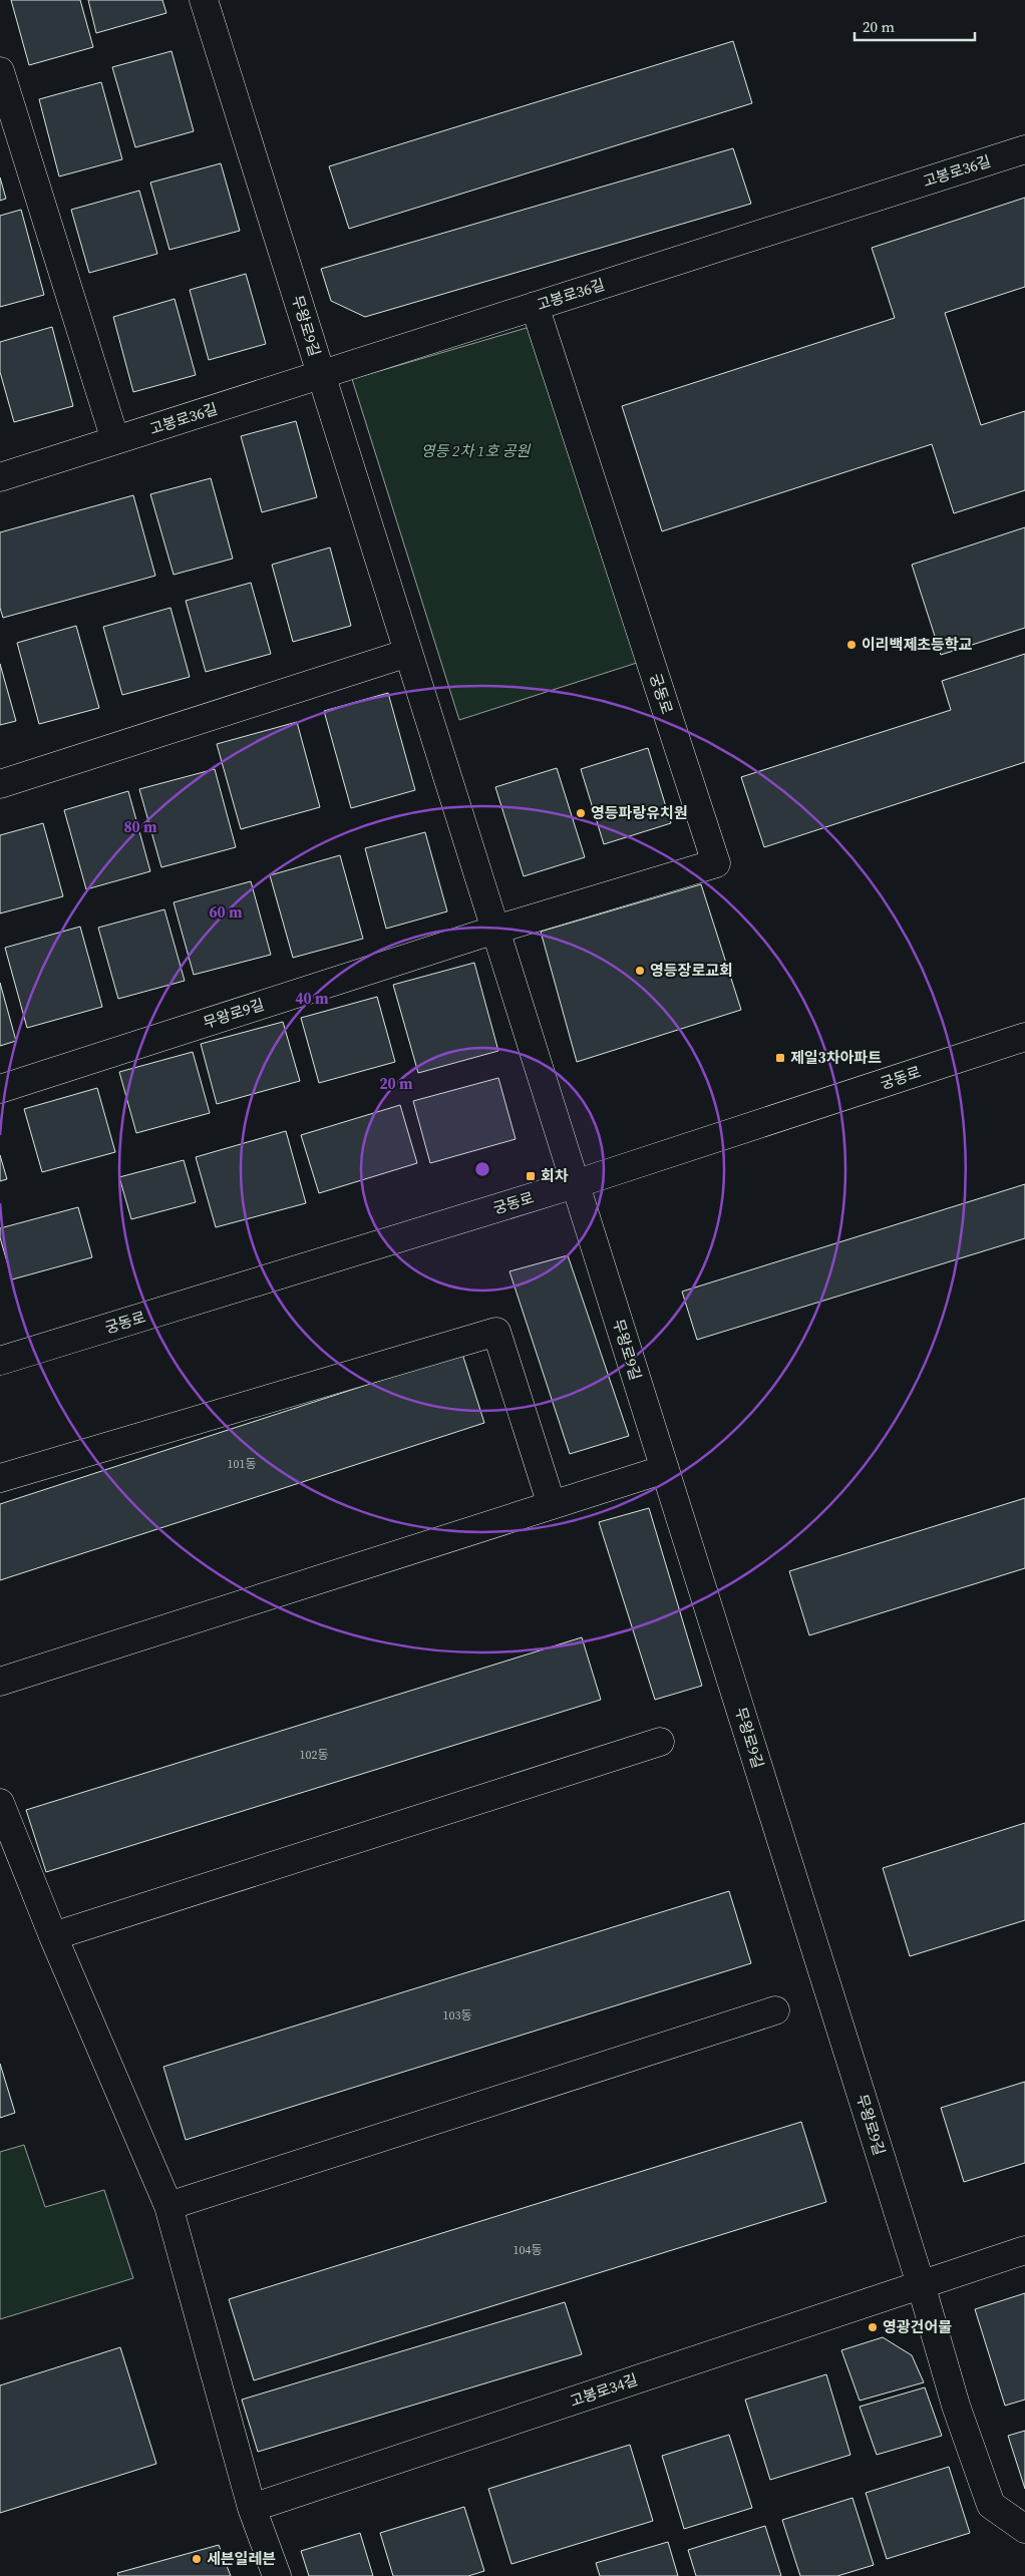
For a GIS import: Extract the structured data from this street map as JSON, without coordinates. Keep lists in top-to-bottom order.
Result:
{
  "streets": {
    "street": [
      "고봉로36길",
      "무왕로9길",
      "궁동로",
      "고봉로34길"
    ]
  },
  "crossings": [
    ["고봉로36길", "무왕로9길"],
    ["고봉로36길", "궁동로"],
    ["무왕로9길", "궁동로"],
    ["무왕로9길", "고봉로34길"]
  ],
  "parks": ["영등 2차 1호 공원"],
  "places": {
    "other": [
      "이리백제초등학교",
      "영등파랑유치원",
      "영등장로교회",
      "영광건어물",
      "세븐일레븐"
    ],
    "transit": ["제일3차아파트", "회차"]
  },
  "house_numbers": [
    "101동",
    "102동",
    "103동",
    "104동"
  ],
  "scale_bar": "20 m",
  "rings": [
    "80 m",
    "60 m",
    "40 m",
    "20 m"
  ]
}
